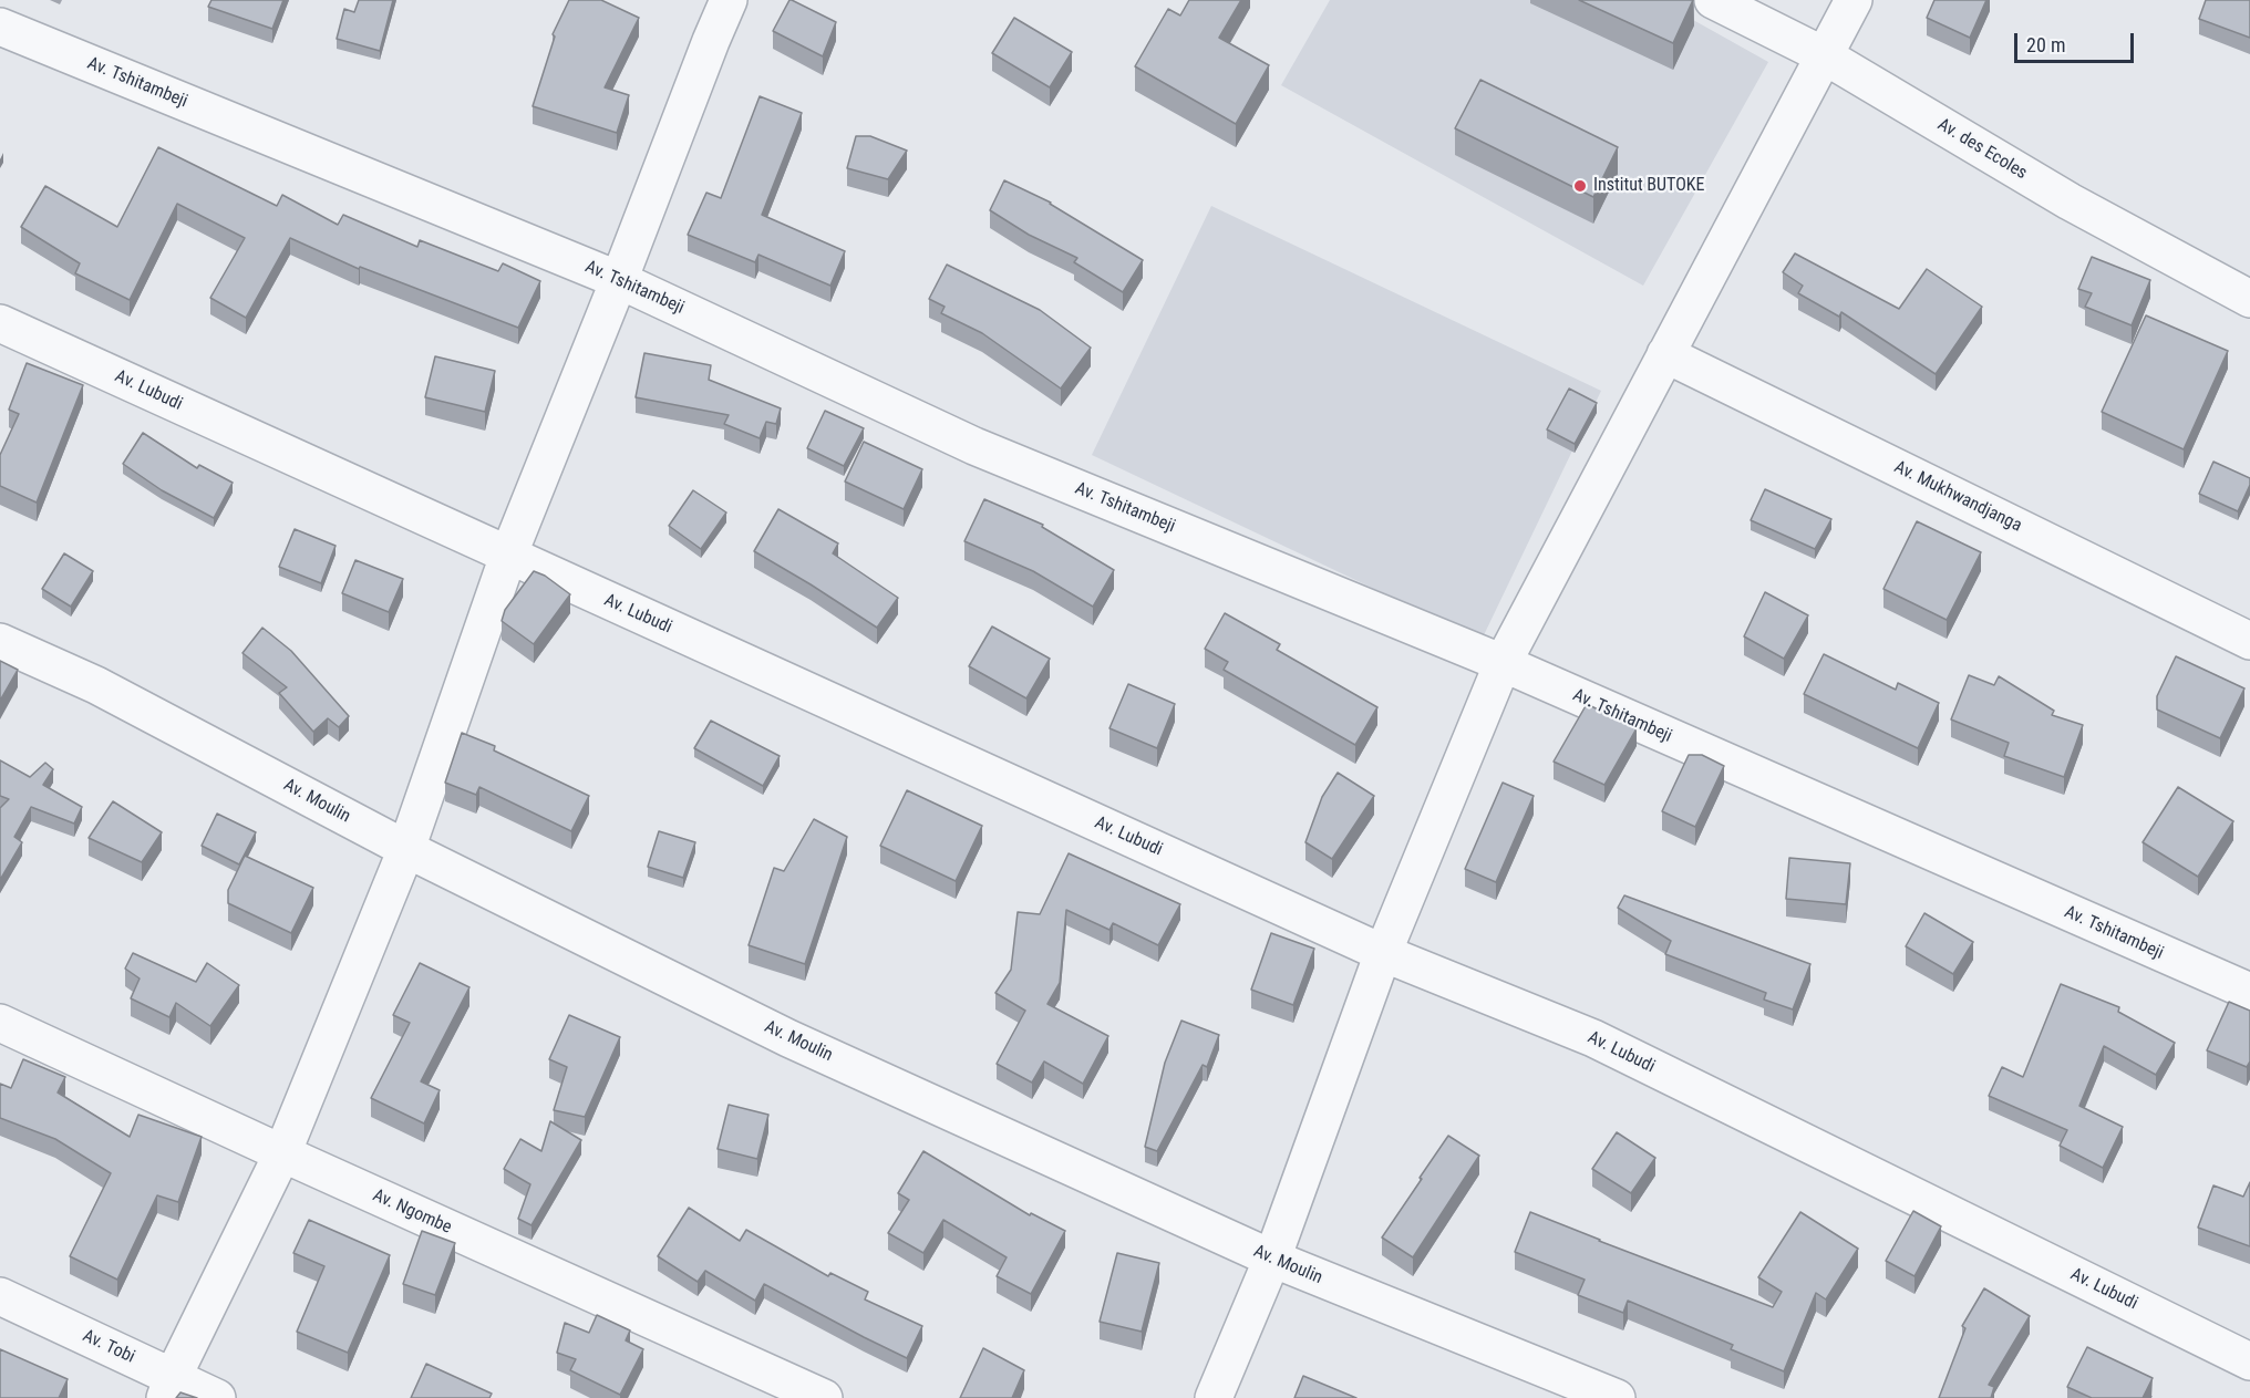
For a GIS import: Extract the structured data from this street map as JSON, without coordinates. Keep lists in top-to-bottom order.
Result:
{
  "streets": {
    "street": [
      "Av. Tshitambeji",
      "Av. des Ecoles",
      "Av. Lubudi",
      "Av. Mukhwandjanga",
      "Av. Moulin",
      "Av. Ngombe",
      "Av. Tobi"
    ]
  },
  "places": ["Institut BUTOKE"],
  "scale_bar": "20 m"
}
